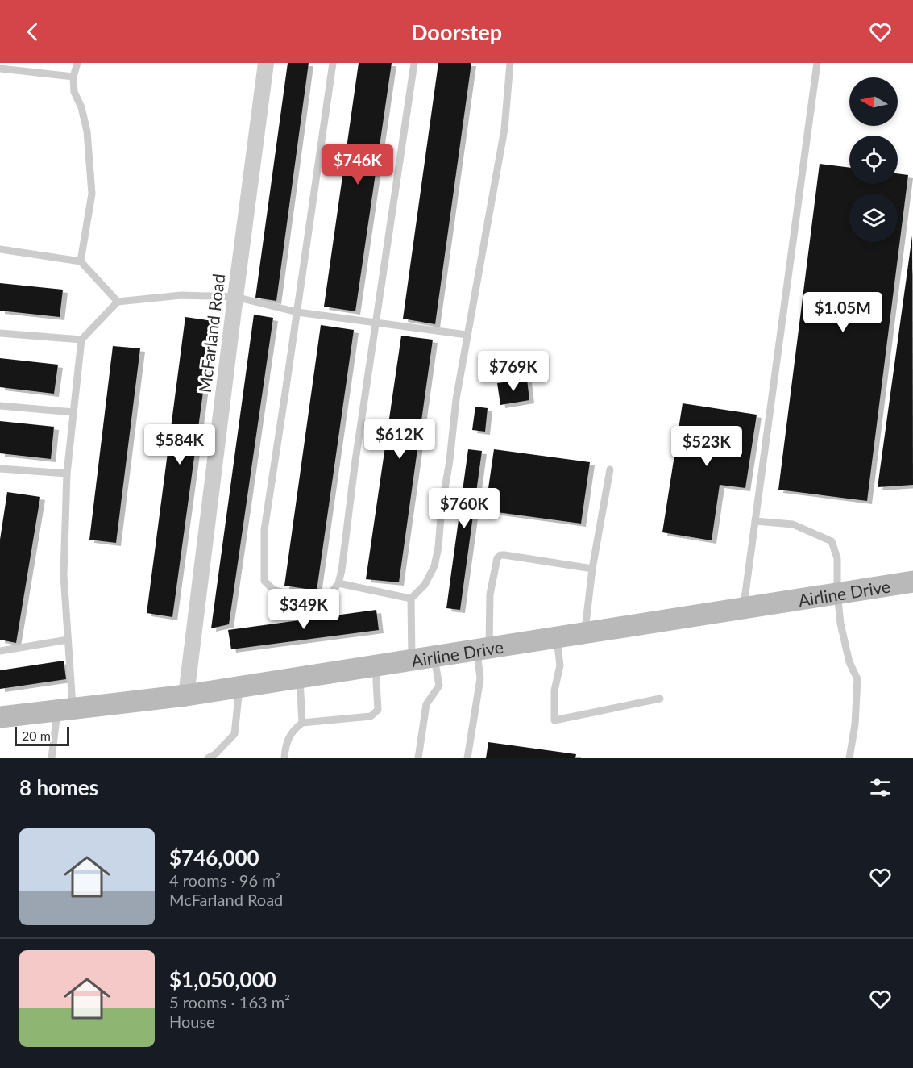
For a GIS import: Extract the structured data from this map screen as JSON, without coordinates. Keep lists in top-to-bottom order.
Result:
{
  "streets": {
    "main road": ["Airline Drive"],
    "street": ["McFarland Road"]
  },
  "crossings": [
    ["McFarland Road", "Airline Drive"]
  ],
  "scale_bar": "20 m",
  "north": "left",
  "page": {
    "header": "Doorstep",
    "price": [
      "$746K",
      "$1.05M",
      "$769K",
      "$612K",
      "$584K",
      "$523K",
      "$760K",
      "$349K"
    ],
    "scale": "20 m",
    "heading": "8 homes",
    "list": [
      {
        "name": "$746,000",
        "note": "4 rooms · 96 m² · McFarland Road"
      },
      {
        "name": "$1,050,000",
        "note": "5 rooms · 163 m² · House"
      }
    ]
  }
}
